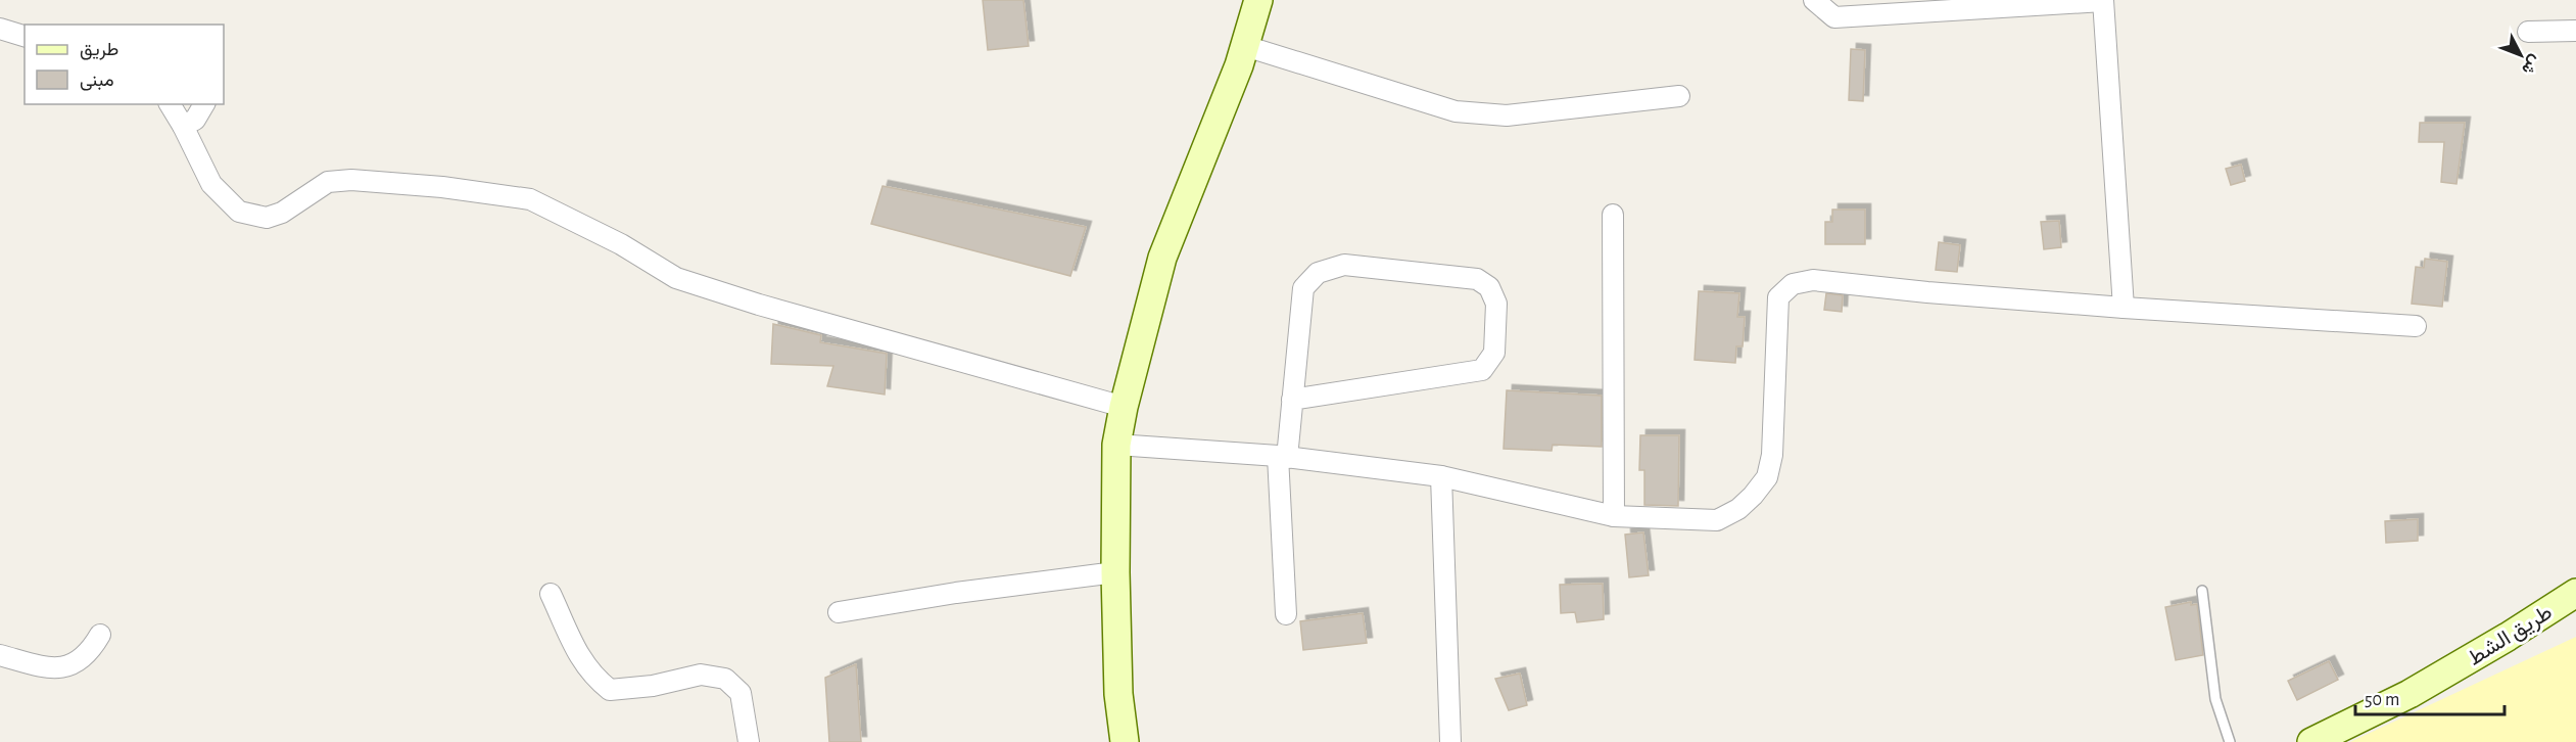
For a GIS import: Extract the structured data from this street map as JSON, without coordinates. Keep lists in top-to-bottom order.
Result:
{
  "streets": {
    "street": ["طريق الشط"]
  },
  "legend": ["طريق", "مبنى"],
  "scale_bar": "50 m",
  "north": "bottom right"
}
